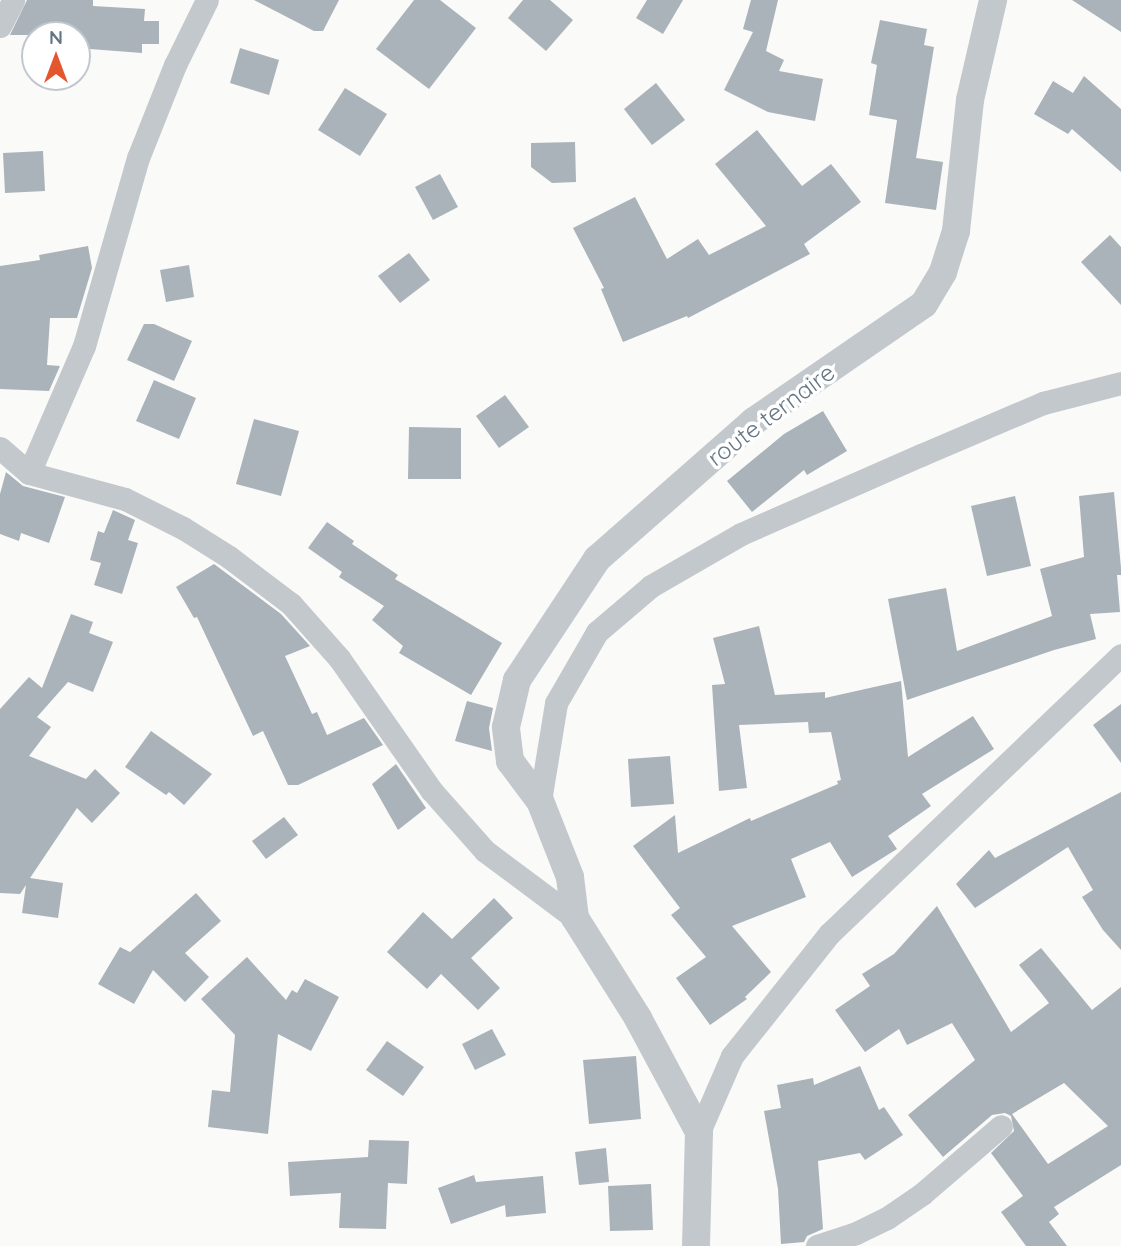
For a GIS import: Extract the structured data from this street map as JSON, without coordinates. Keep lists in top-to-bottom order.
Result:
{
  "streets": {
    "street": ["route ternaire"]
  },
  "north": "top"
}
